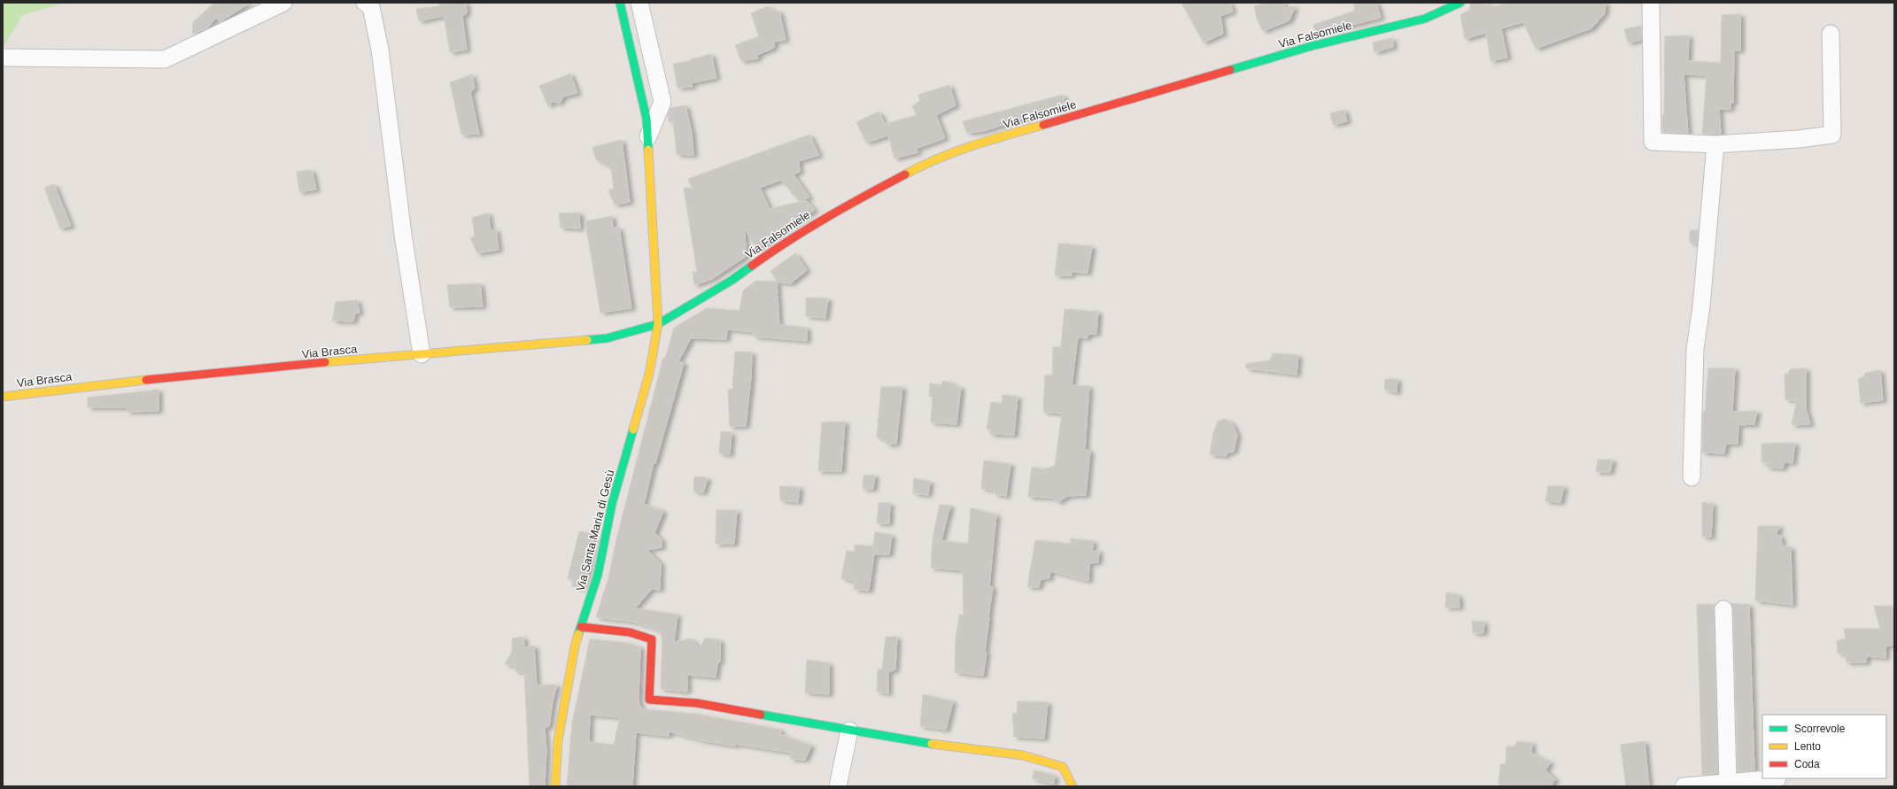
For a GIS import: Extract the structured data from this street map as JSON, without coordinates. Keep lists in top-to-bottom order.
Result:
{
  "streets": {
    "street": ["Via Falsomiele", "Via Brasca", "Via Santa Maria di Gesù"]
  },
  "crossings": [
    ["Via Falsomiele", "Via Brasca"],
    ["Via Falsomiele", "Via Santa Maria di Gesù"],
    ["Via Brasca", "Via Santa Maria di Gesù"]
  ],
  "legend": ["Scorrevole", "Lento", "Coda"]
}
